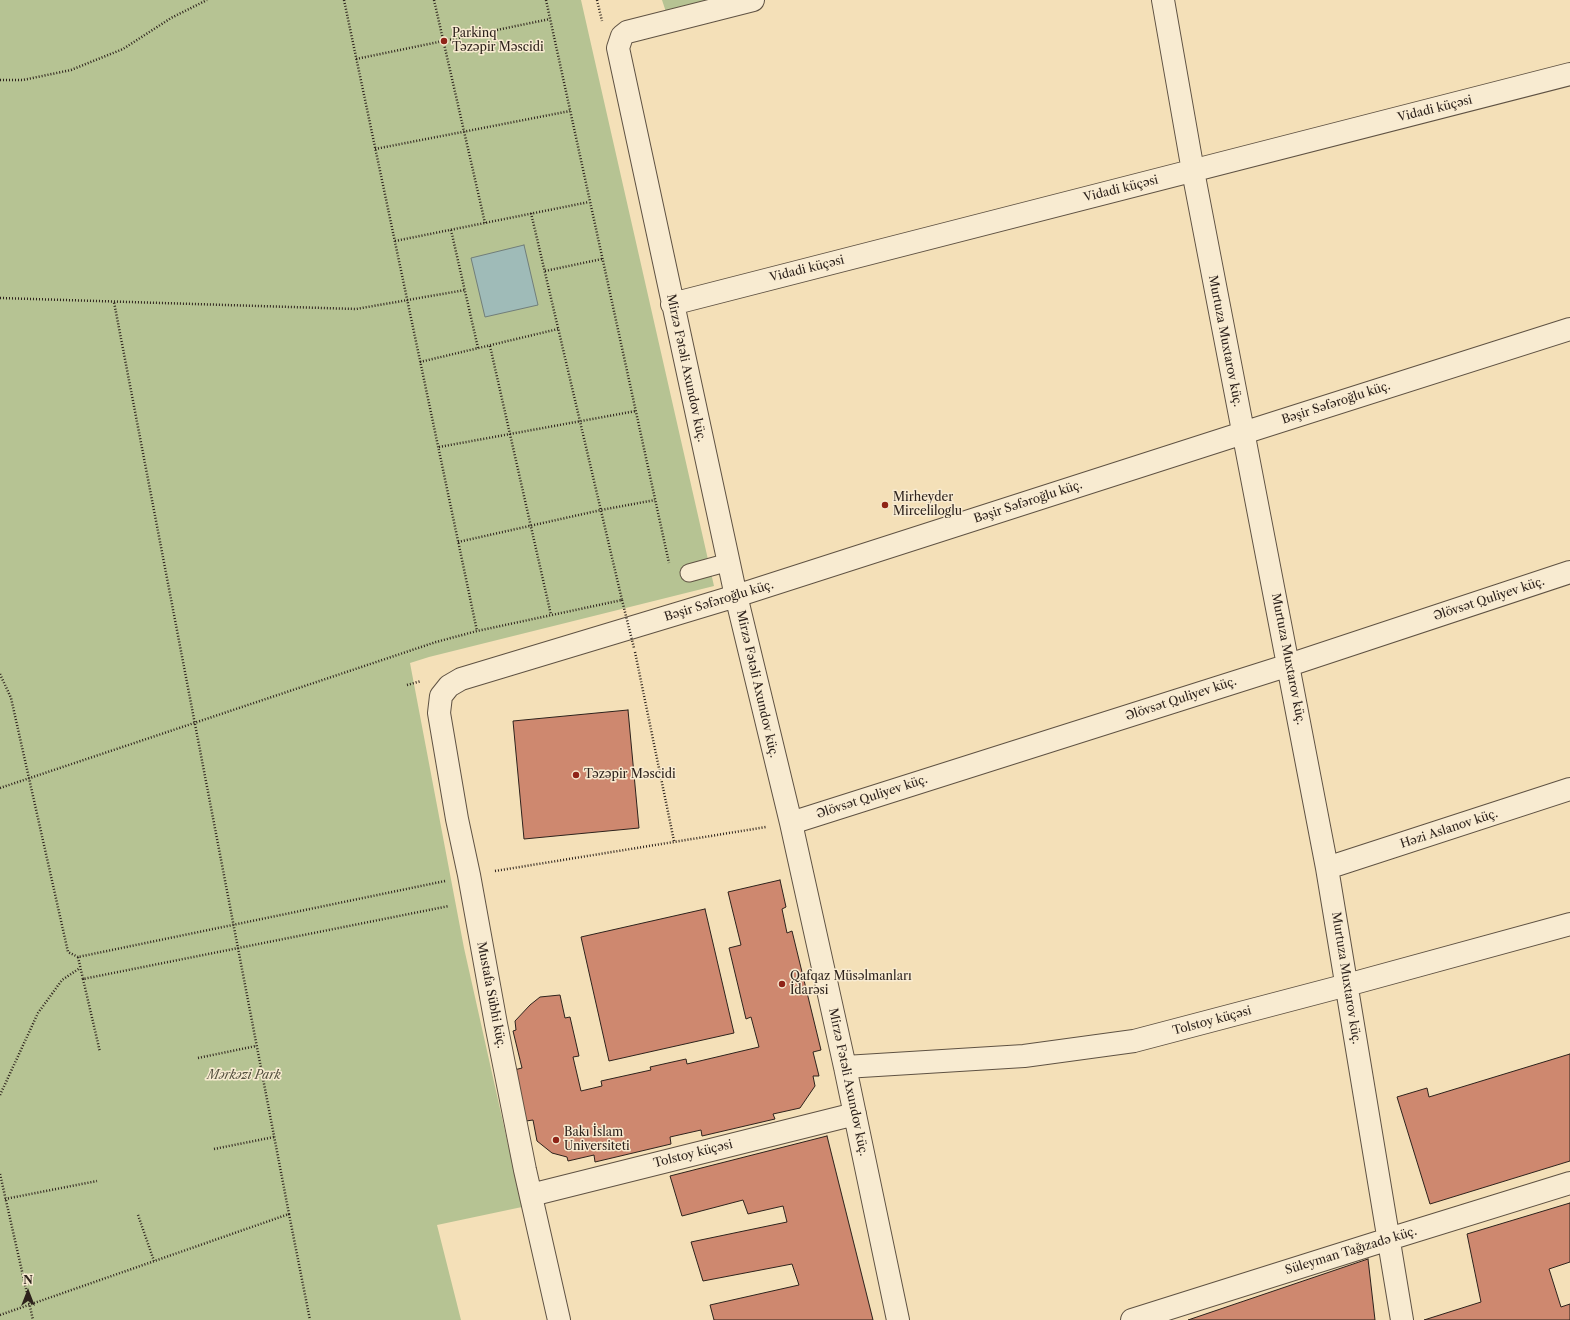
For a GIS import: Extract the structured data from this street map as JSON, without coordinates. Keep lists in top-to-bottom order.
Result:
{
  "streets": {
    "street": [
      "Vidadi küçəsi",
      "Murtuza Muxtarov küç.",
      "Mirzə Fətəli Axundov küç.",
      "Bəşir Səfəroğlu küç.",
      "Əlövsət Quliyev küç.",
      "Həzi Aslanov küç.",
      "Mustafa Sübhi küç.",
      "Tolstoy küçəsi",
      "Süleyman Tağızadə küç."
    ]
  },
  "crossings": [
    ["Vidadi küçəsi", "Murtuza Muxtarov küç."],
    ["Vidadi küçəsi", "Mirzə Fətəli Axundov küç."],
    ["Murtuza Muxtarov küç.", "Bəşir Səfəroğlu küç."],
    ["Murtuza Muxtarov küç.", "Əlövsət Quliyev küç."],
    ["Murtuza Muxtarov küç.", "Həzi Aslanov küç."],
    ["Murtuza Muxtarov küç.", "Tolstoy küçəsi"],
    ["Murtuza Muxtarov küç.", "Süleyman Tağızadə küç."],
    ["Mirzə Fətəli Axundov küç.", "Bəşir Səfəroğlu küç."],
    ["Mirzə Fətəli Axundov küç.", "Əlövsət Quliyev küç."],
    ["Mirzə Fətəli Axundov küç.", "Tolstoy küçəsi"],
    ["Bəşir Səfəroğlu küç.", "Mustafa Sübhi küç."],
    ["Mustafa Sübhi küç.", "Tolstoy küçəsi"]
  ],
  "parks": ["Mərkəzi Park"],
  "places": [
    "Parkinq Təzəpir Məscidi",
    "Mirheyder Mirceliloglu",
    "Təzəpir Məscidi",
    "Qafqaz Müsəlmanları İdarəsi",
    "Bakı İslam Universiteti"
  ],
  "north": "top"
}
